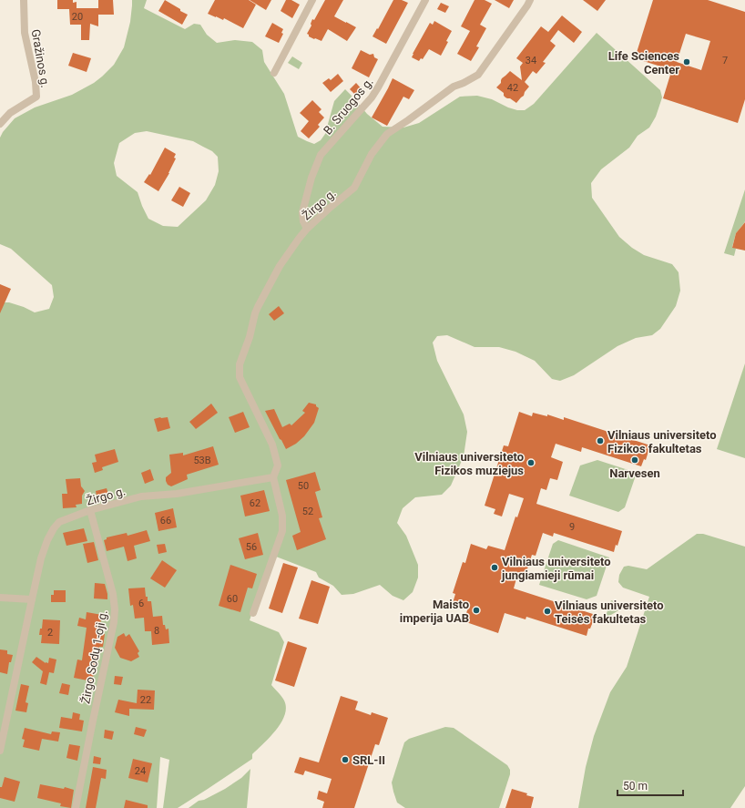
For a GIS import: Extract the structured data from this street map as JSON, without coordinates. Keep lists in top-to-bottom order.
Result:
{
  "streets": {
    "street": [
      "Gražinos g.",
      "B. Sruogos g.",
      "Žirgo g.",
      "Žirgo Sodų 1-oji g."
    ]
  },
  "crossings": [
    ["B. Sruogos g.", "Žirgo g."],
    ["Žirgo g.", "Žirgo Sodų 1-oji g."]
  ],
  "places": [
    "Life Sciences Center",
    "Vilniaus universiteto Fizikos fakultetas",
    "Narvesen",
    "Vilniaus universiteto Fizikos muziejus",
    "Vilniaus universiteto jungiamieji rūmai",
    "Maisto imperija UAB",
    "Vilniaus universiteto Teisės fakultetas",
    "SRL-II"
  ],
  "house_numbers": [
    "20",
    "34",
    "7",
    "42",
    "53B",
    "50",
    "62",
    "52",
    "66",
    "9",
    "56",
    "60",
    "6",
    "8",
    "2",
    "22",
    "24"
  ],
  "scale_bar": "50 m"
}
